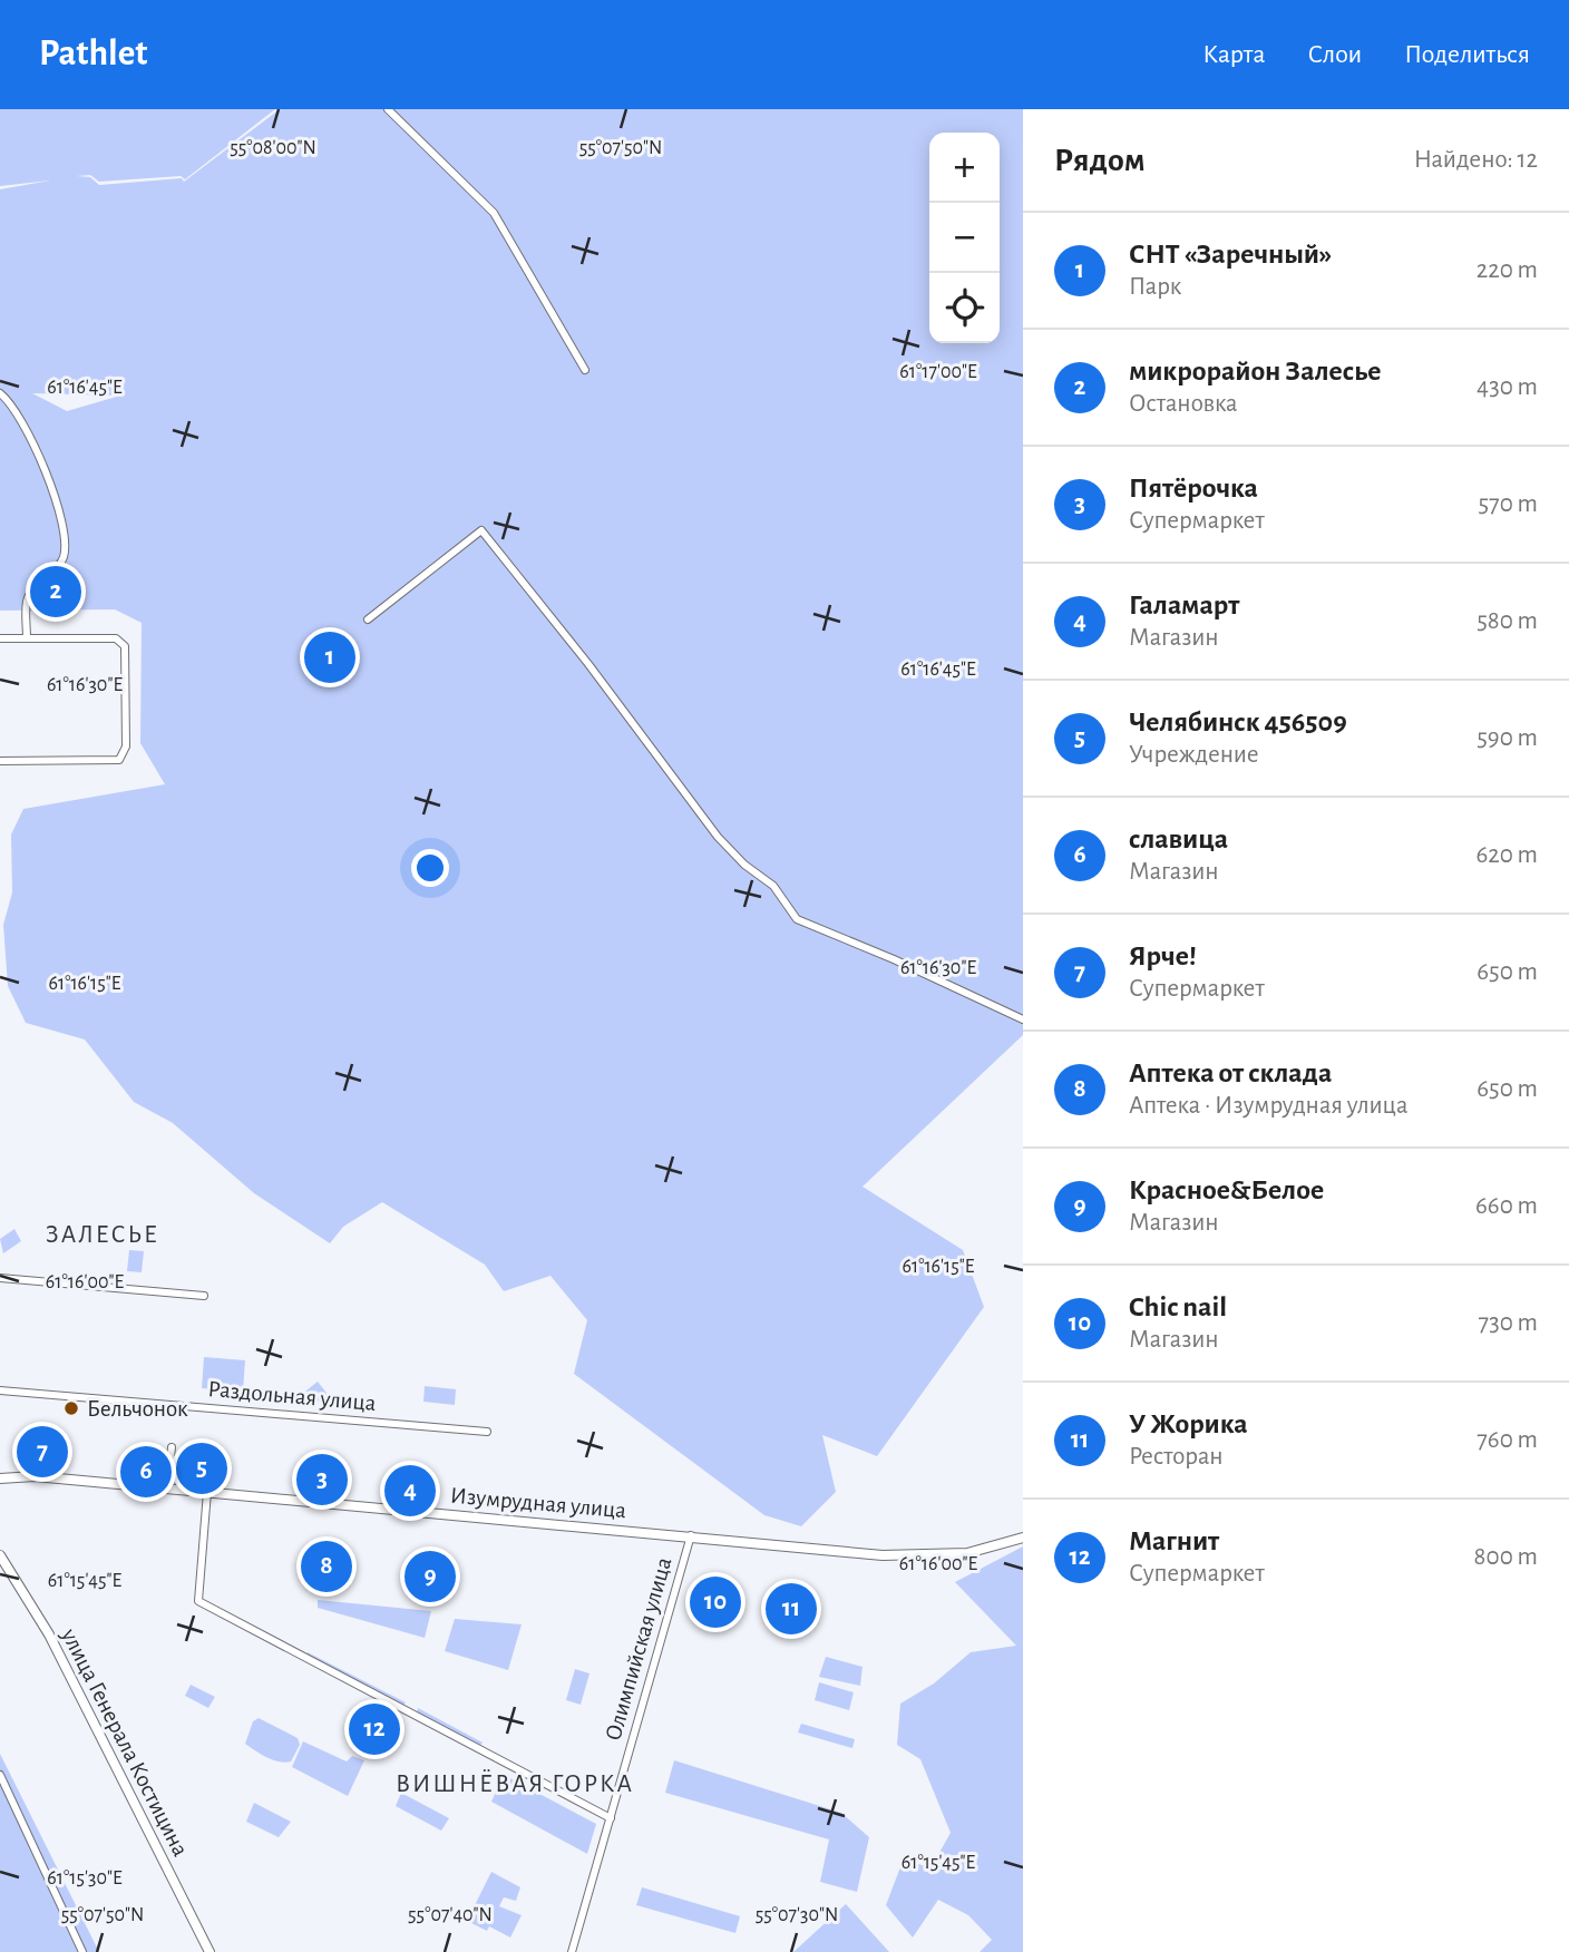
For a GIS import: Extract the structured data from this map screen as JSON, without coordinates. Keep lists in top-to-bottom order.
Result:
{
  "streets": {
    "street": [
      "Раздольная улица",
      "Изумрудная улица",
      "Олимпийская улица",
      "улица Генерала Костицина"
    ]
  },
  "crossings": [
    ["Изумрудная улица", "Олимпийская улица"]
  ],
  "districts": ["ЗАЛЕСЬЕ", "ВИШНЁВАЯ ГОРКА"],
  "places": ["Бельчонок"],
  "page": {
    "header": "Pathlet",
    "nav": ["Карта", "Слои", "Поделиться"],
    "heading": ["Рядом", "Найдено: 12"],
    "map_buttons": ["+", "−"],
    "list": [
      {
        "mark": "1",
        "name": "СНТ «Заречный»",
        "note": "Парк",
        "value": "220 m"
      },
      {
        "mark": "2",
        "name": "микрорайон Залесье",
        "note": "Остановка",
        "value": "430 m"
      },
      {
        "mark": "3",
        "name": "Пятёрочка",
        "note": "Супермаркет",
        "value": "570 m"
      },
      {
        "mark": "4",
        "name": "Галамарт",
        "note": "Магазин",
        "value": "580 m"
      },
      {
        "mark": "5",
        "name": "Челябинск 456509",
        "note": "Учреждение",
        "value": "590 m"
      },
      {
        "mark": "6",
        "name": "славица",
        "note": "Магазин",
        "value": "620 m"
      },
      {
        "mark": "7",
        "name": "Ярче!",
        "note": "Супермаркет",
        "value": "650 m"
      },
      {
        "mark": "8",
        "name": "Аптека от склада",
        "note": "Аптека · Изумрудная улица",
        "value": "650 m"
      },
      {
        "mark": "9",
        "name": "Красное&Белое",
        "note": "Магазин",
        "value": "660 m"
      },
      {
        "mark": "10",
        "name": "Chic nail",
        "note": "Магазин",
        "value": "730 m"
      },
      {
        "mark": "11",
        "name": "У Жорика",
        "note": "Ресторан",
        "value": "760 m"
      },
      {
        "mark": "12",
        "name": "Магнит",
        "note": "Супермаркет",
        "value": "800 m"
      }
    ],
    "pins": [
      "2",
      "1",
      "7",
      "5",
      "6",
      "3",
      "4",
      "8",
      "9",
      "10",
      "11",
      "12"
    ]
  },
  "coordinates": [
    "55°08'00\"N",
    "55°07'50\"N",
    "61°17'00\"E",
    "61°16'45\"E",
    "61°16'30\"E",
    "61°16'15\"E",
    "61°16'00\"E",
    "61°15'45\"E",
    "61°15'30\"E",
    "55°07'40\"N",
    "55°07'30\"N"
  ]
}
